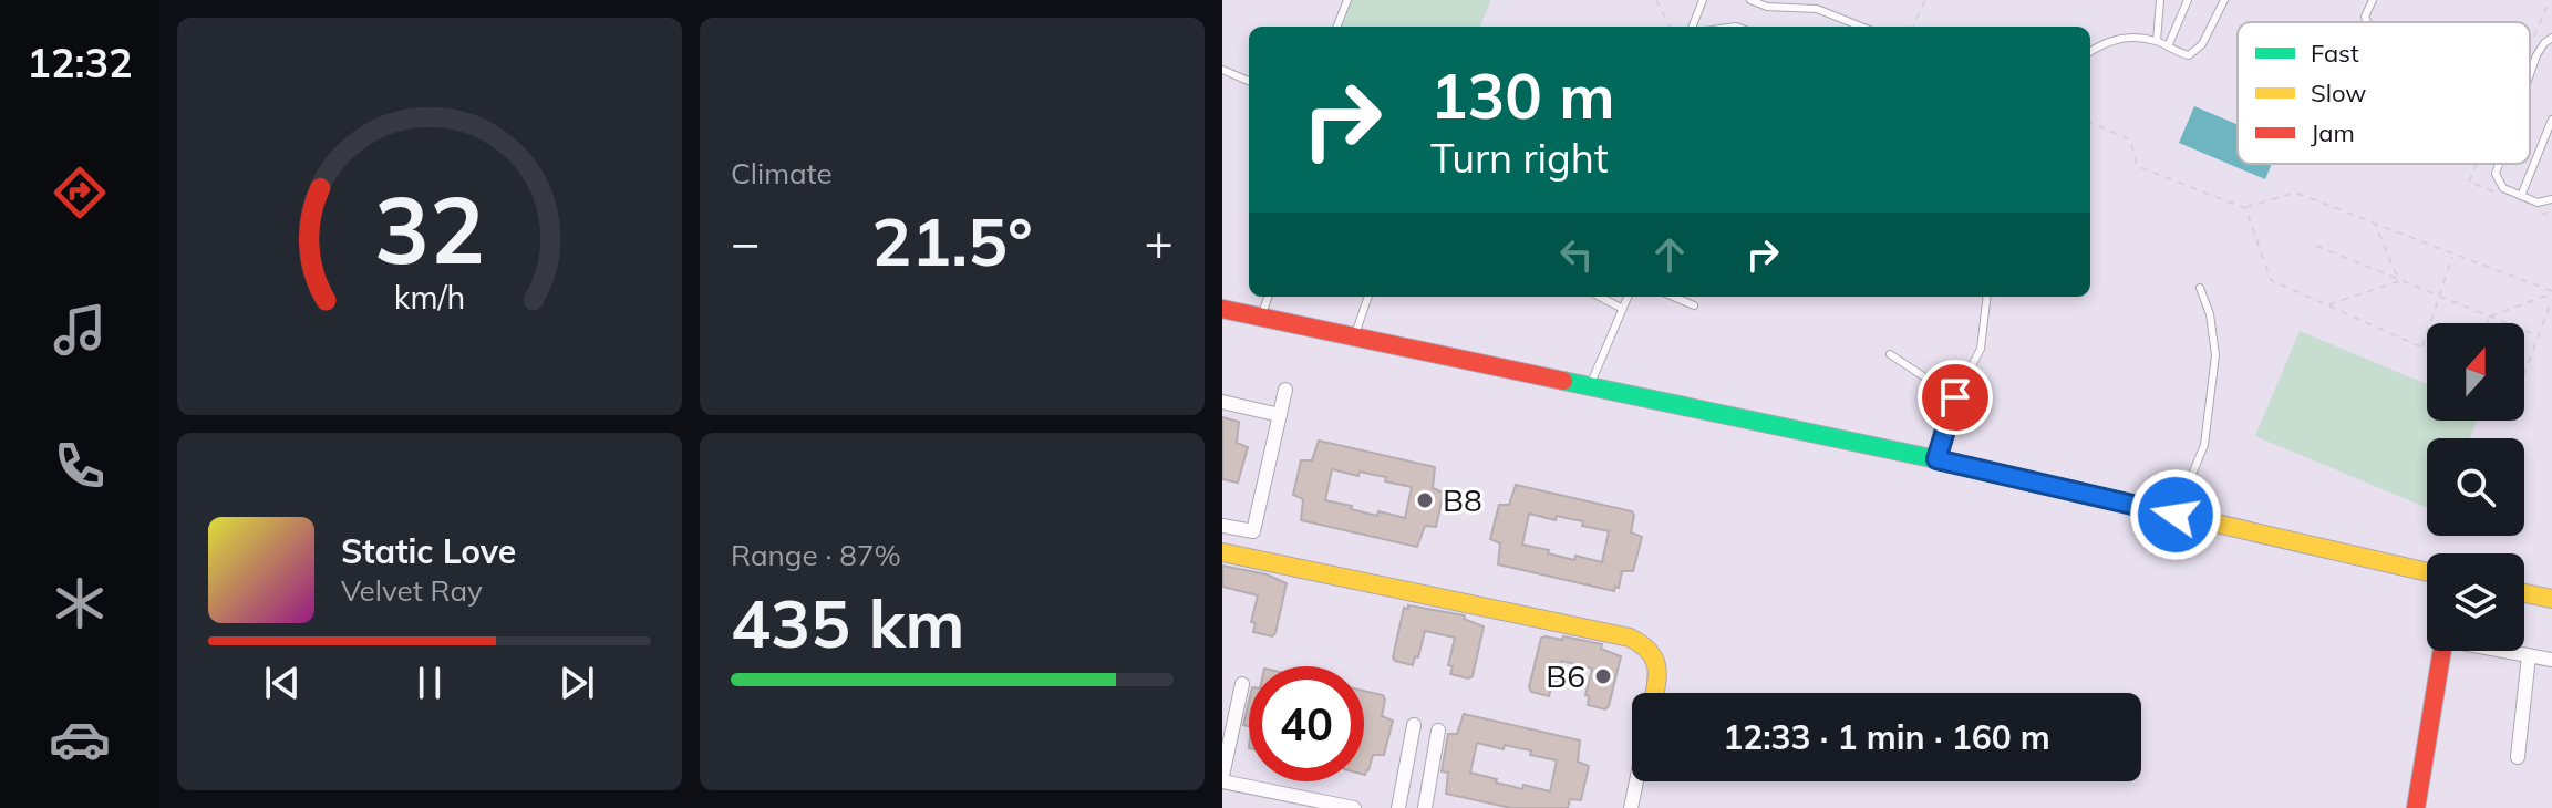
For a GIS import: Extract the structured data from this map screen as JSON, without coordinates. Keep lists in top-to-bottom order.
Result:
{
  "places": ["B8", "B6"],
  "legend": ["Fast", "Slow", "Jam"],
  "north": "top",
  "page": {
    "tabs": "12:32",
    "tile": [
      "Climate",
      ["Range · 87%", "435 km"]
    ],
    "turn": ["130 m", "Turn right"],
    "heat": ["−", "21.5°", "+"],
    "song": ["Static Love", "Velvet Ray"],
    "limit": "40",
    "trip": "12:33 · 1 min · 160 m",
    "gauge": ["32", "km/h"]
  }
}
